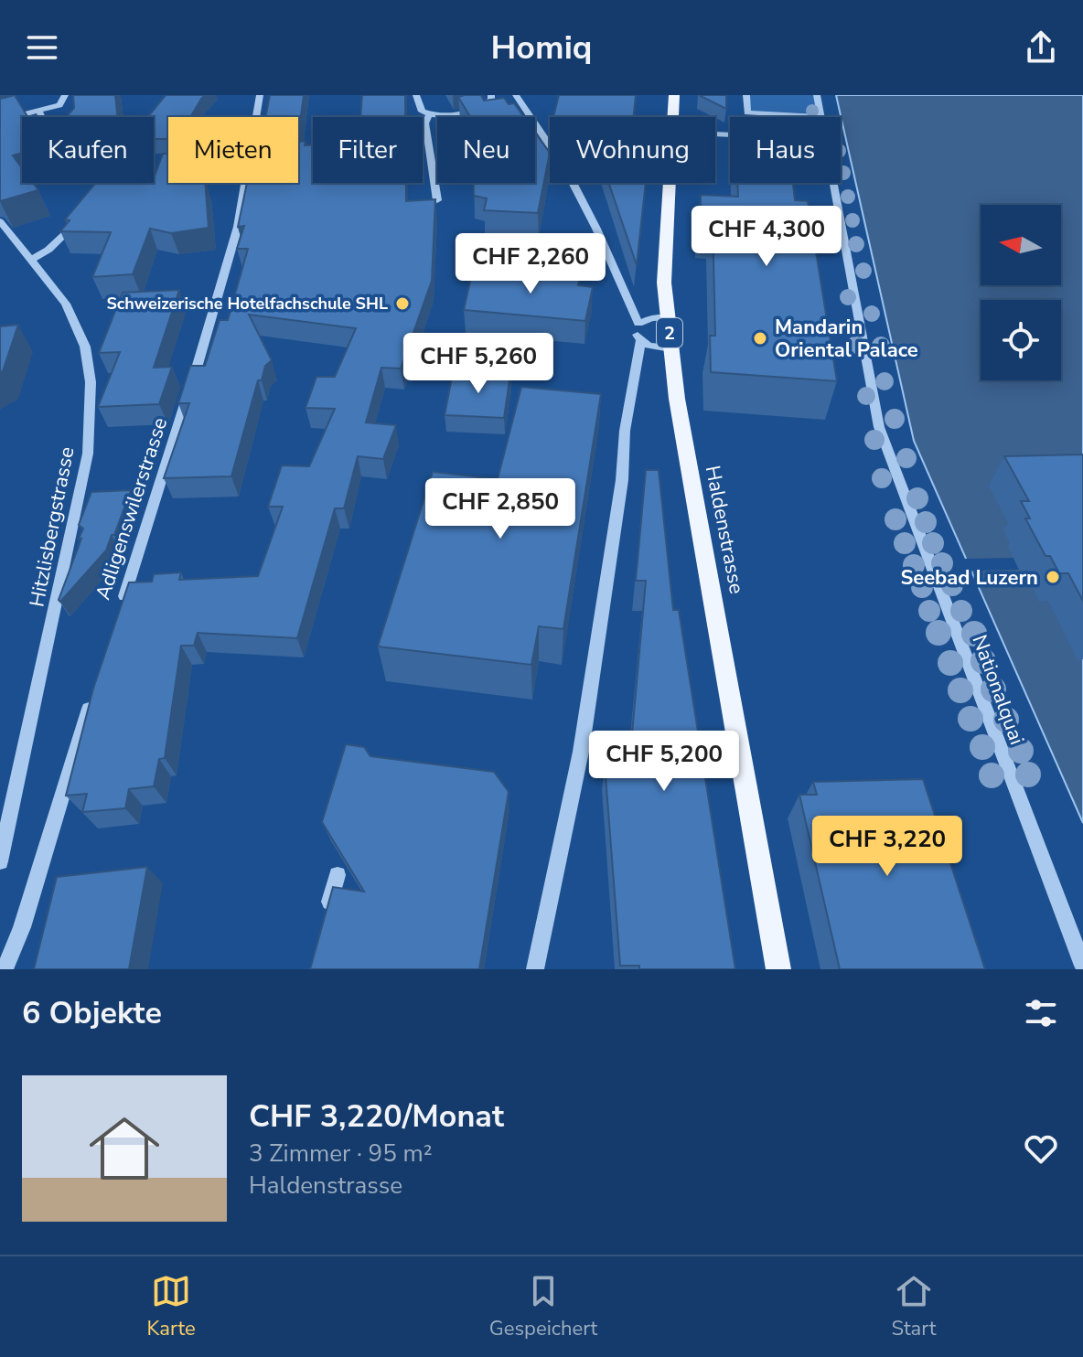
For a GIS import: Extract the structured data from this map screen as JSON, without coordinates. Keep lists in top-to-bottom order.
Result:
{
  "streets": {
    "main road": ["2", "Haldenstrasse"],
    "street": ["Adligenswilerstrasse", "Hitzlisbergstrasse", "Nationalquai"]
  },
  "places": ["Schweizerische Hotelfachschule SHL", "Mandarin Oriental Palace", "Seebad Luzern"],
  "north": "left",
  "page": {
    "header": "Homiq",
    "chip": [
      "Kaufen",
      "Mieten",
      "Filter",
      "Neu",
      "Wohnung",
      "Haus"
    ],
    "price": [
      "CHF 4,300",
      "CHF 2,260",
      "CHF 5,260",
      "CHF 2,850",
      "CHF 5,200",
      "CHF 3,220"
    ],
    "heading": "6 Objekte",
    "list": [
      {
        "name": "CHF 3,220/Monat",
        "note": "3 Zimmer · 95 m² · Haldenstrasse"
      }
    ],
    "tabs": ["Karte", "Gespeichert", "Start"]
  }
}
